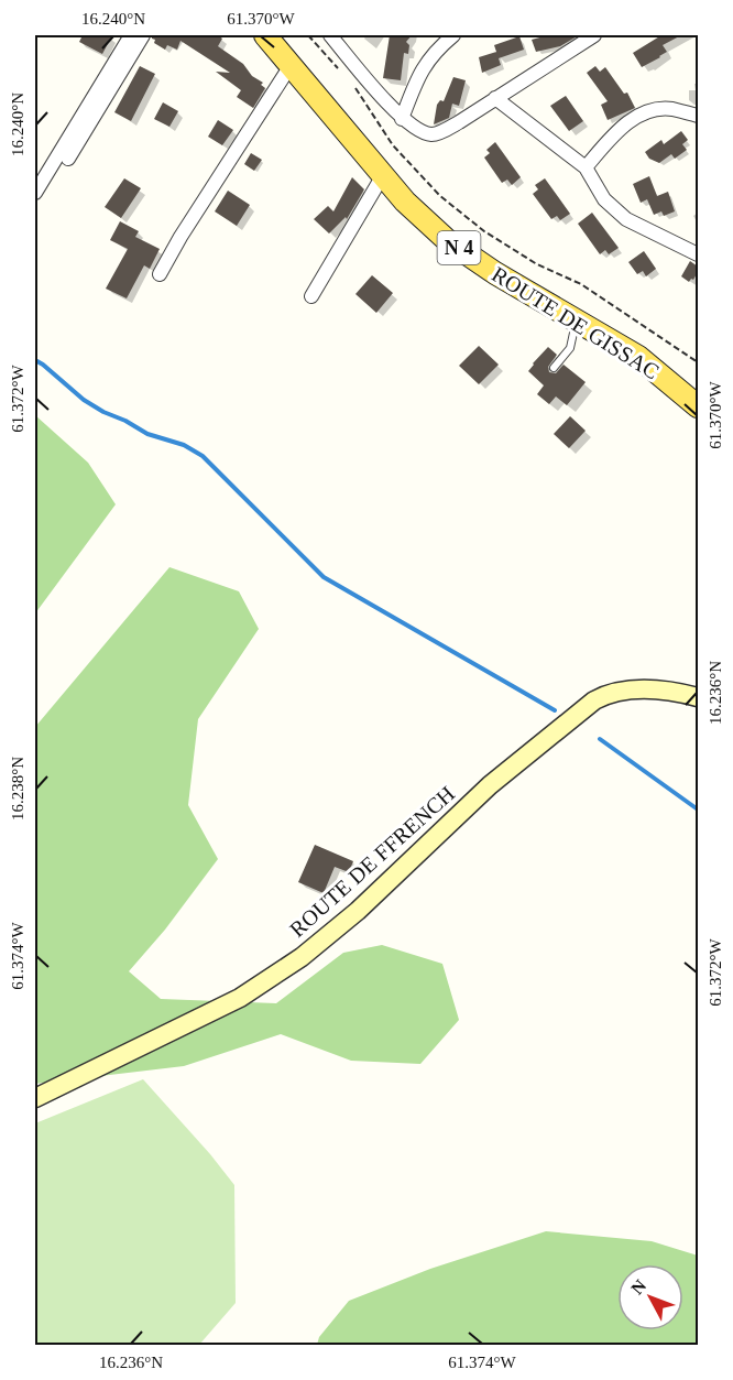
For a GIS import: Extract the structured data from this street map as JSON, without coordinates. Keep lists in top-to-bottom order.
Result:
{
  "streets": {
    "main road": ["N 4", "ROUTE DE GISSAC", "ROUTE DE FFRENCH"]
  },
  "north": "top left",
  "coordinates": [
    "16.240°N",
    "61.370°W",
    "61.372°W",
    "16.236°N",
    "16.238°N",
    "61.374°W"
  ]
}
